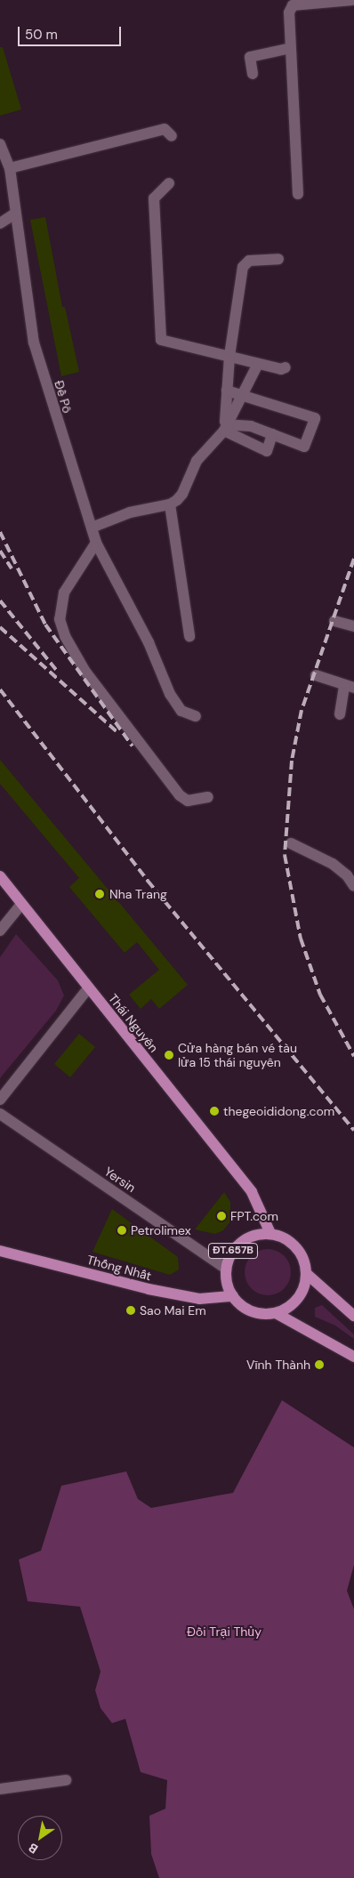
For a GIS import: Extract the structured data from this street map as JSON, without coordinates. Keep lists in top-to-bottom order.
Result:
{
  "streets": {
    "main road": ["Thái Nguyên", "ĐT.657B", "Thống Nhất"],
    "street": ["Đề Pô", "Yersin"]
  },
  "crossings": [
    ["Thái Nguyên", "Yersin"],
    ["Thái Nguyên", "ĐT.657B"],
    ["Thái Nguyên", "Thống Nhất"],
    ["Yersin", "ĐT.657B"],
    ["Yersin", "Thống Nhất"],
    ["ĐT.657B", "Thống Nhất"]
  ],
  "parks": ["Đồi Trại Thủy"],
  "places": [
    "Nha Trang",
    "Cửa hàng bán vé tàu lửa 15 thái nguyên",
    "thegeoididong.com",
    "FPT.com",
    "Petrolimex",
    "Sao Mai Em",
    "Vĩnh Thành"
  ],
  "scale_bar": "50 m",
  "north": "bottom left"
}
